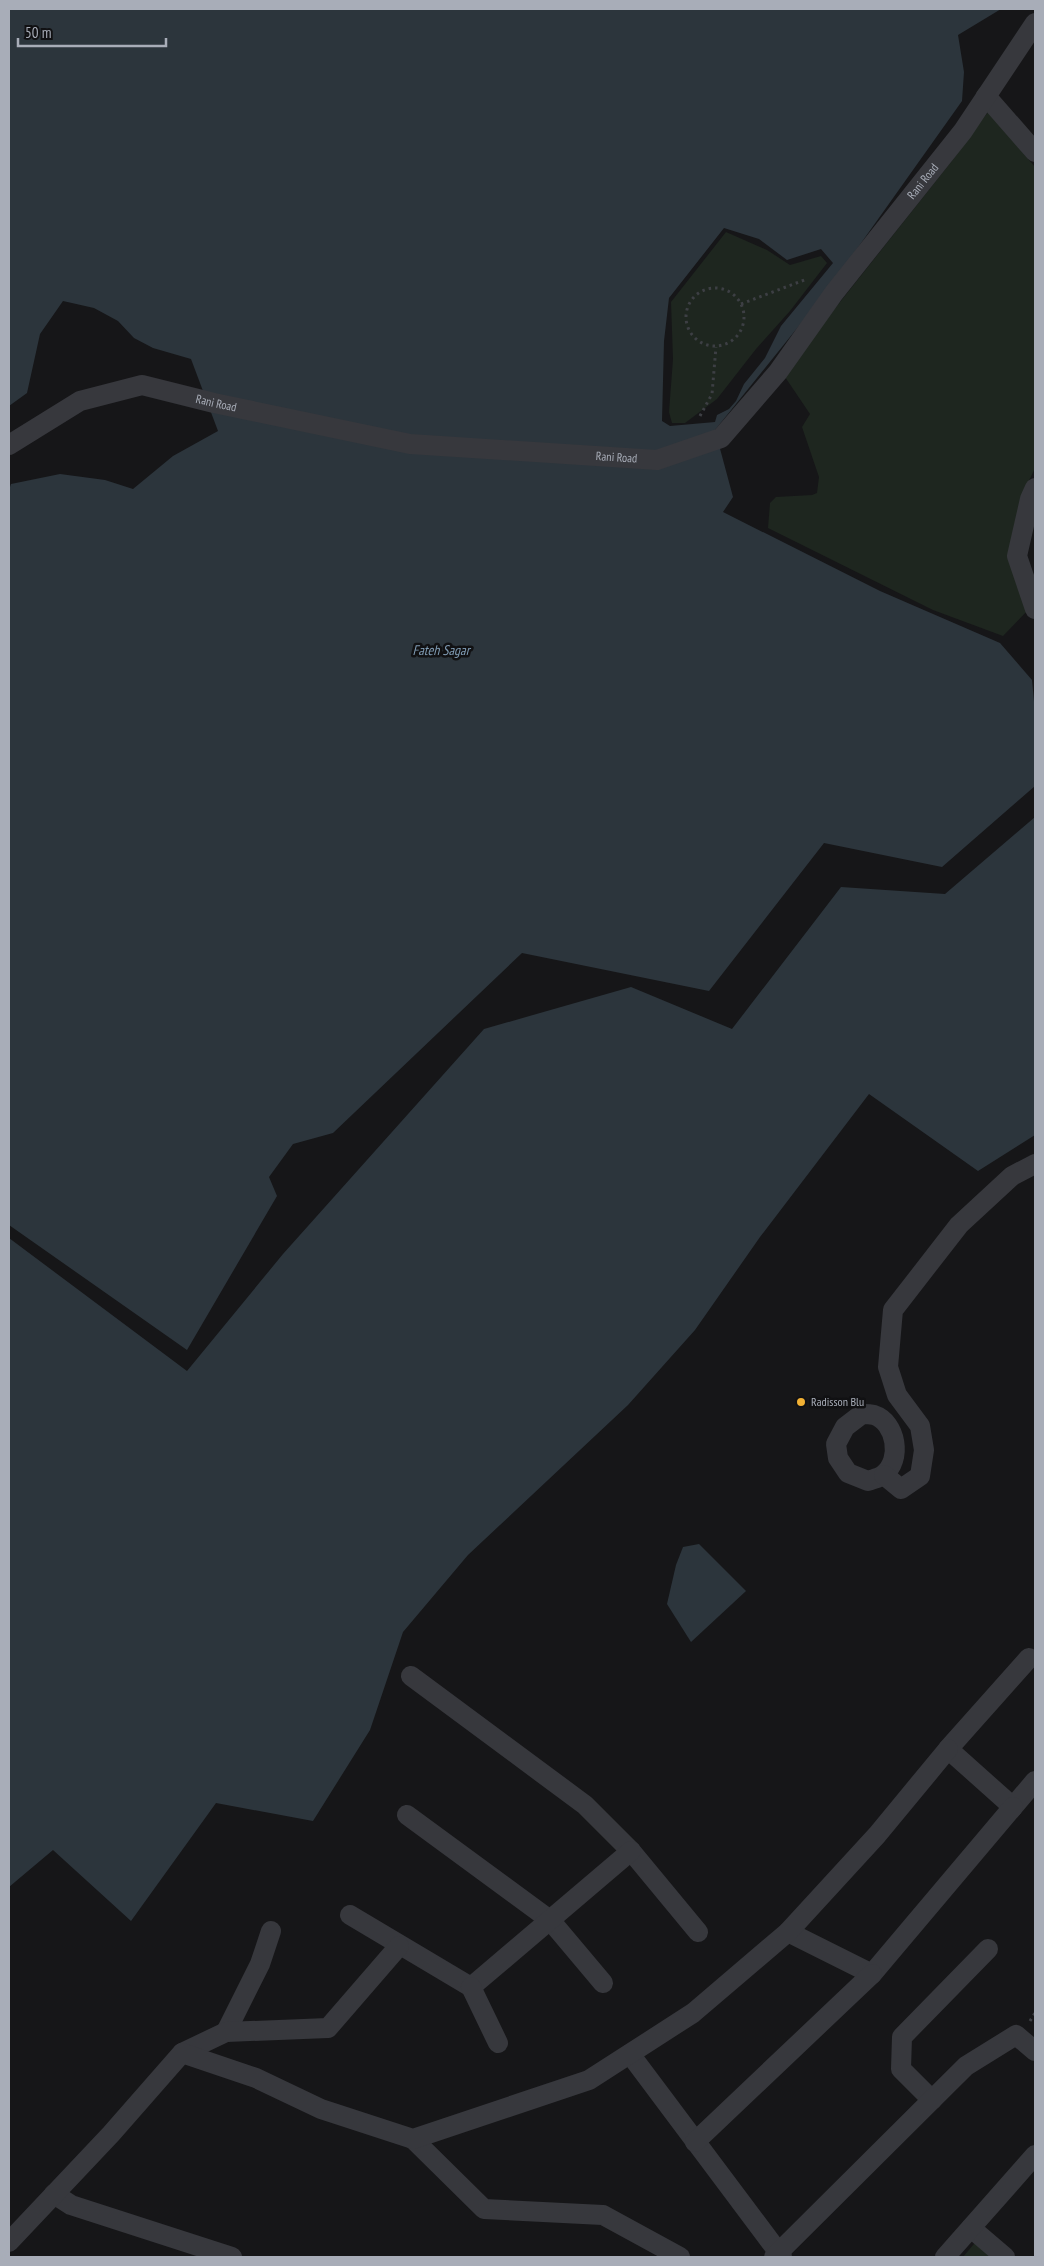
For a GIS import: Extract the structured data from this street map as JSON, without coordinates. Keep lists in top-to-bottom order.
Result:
{
  "streets": {
    "street": ["Rani Road"]
  },
  "water": ["Fateh Sagar"],
  "places": ["Radisson Blu"],
  "scale_bar": "50 m"
}
